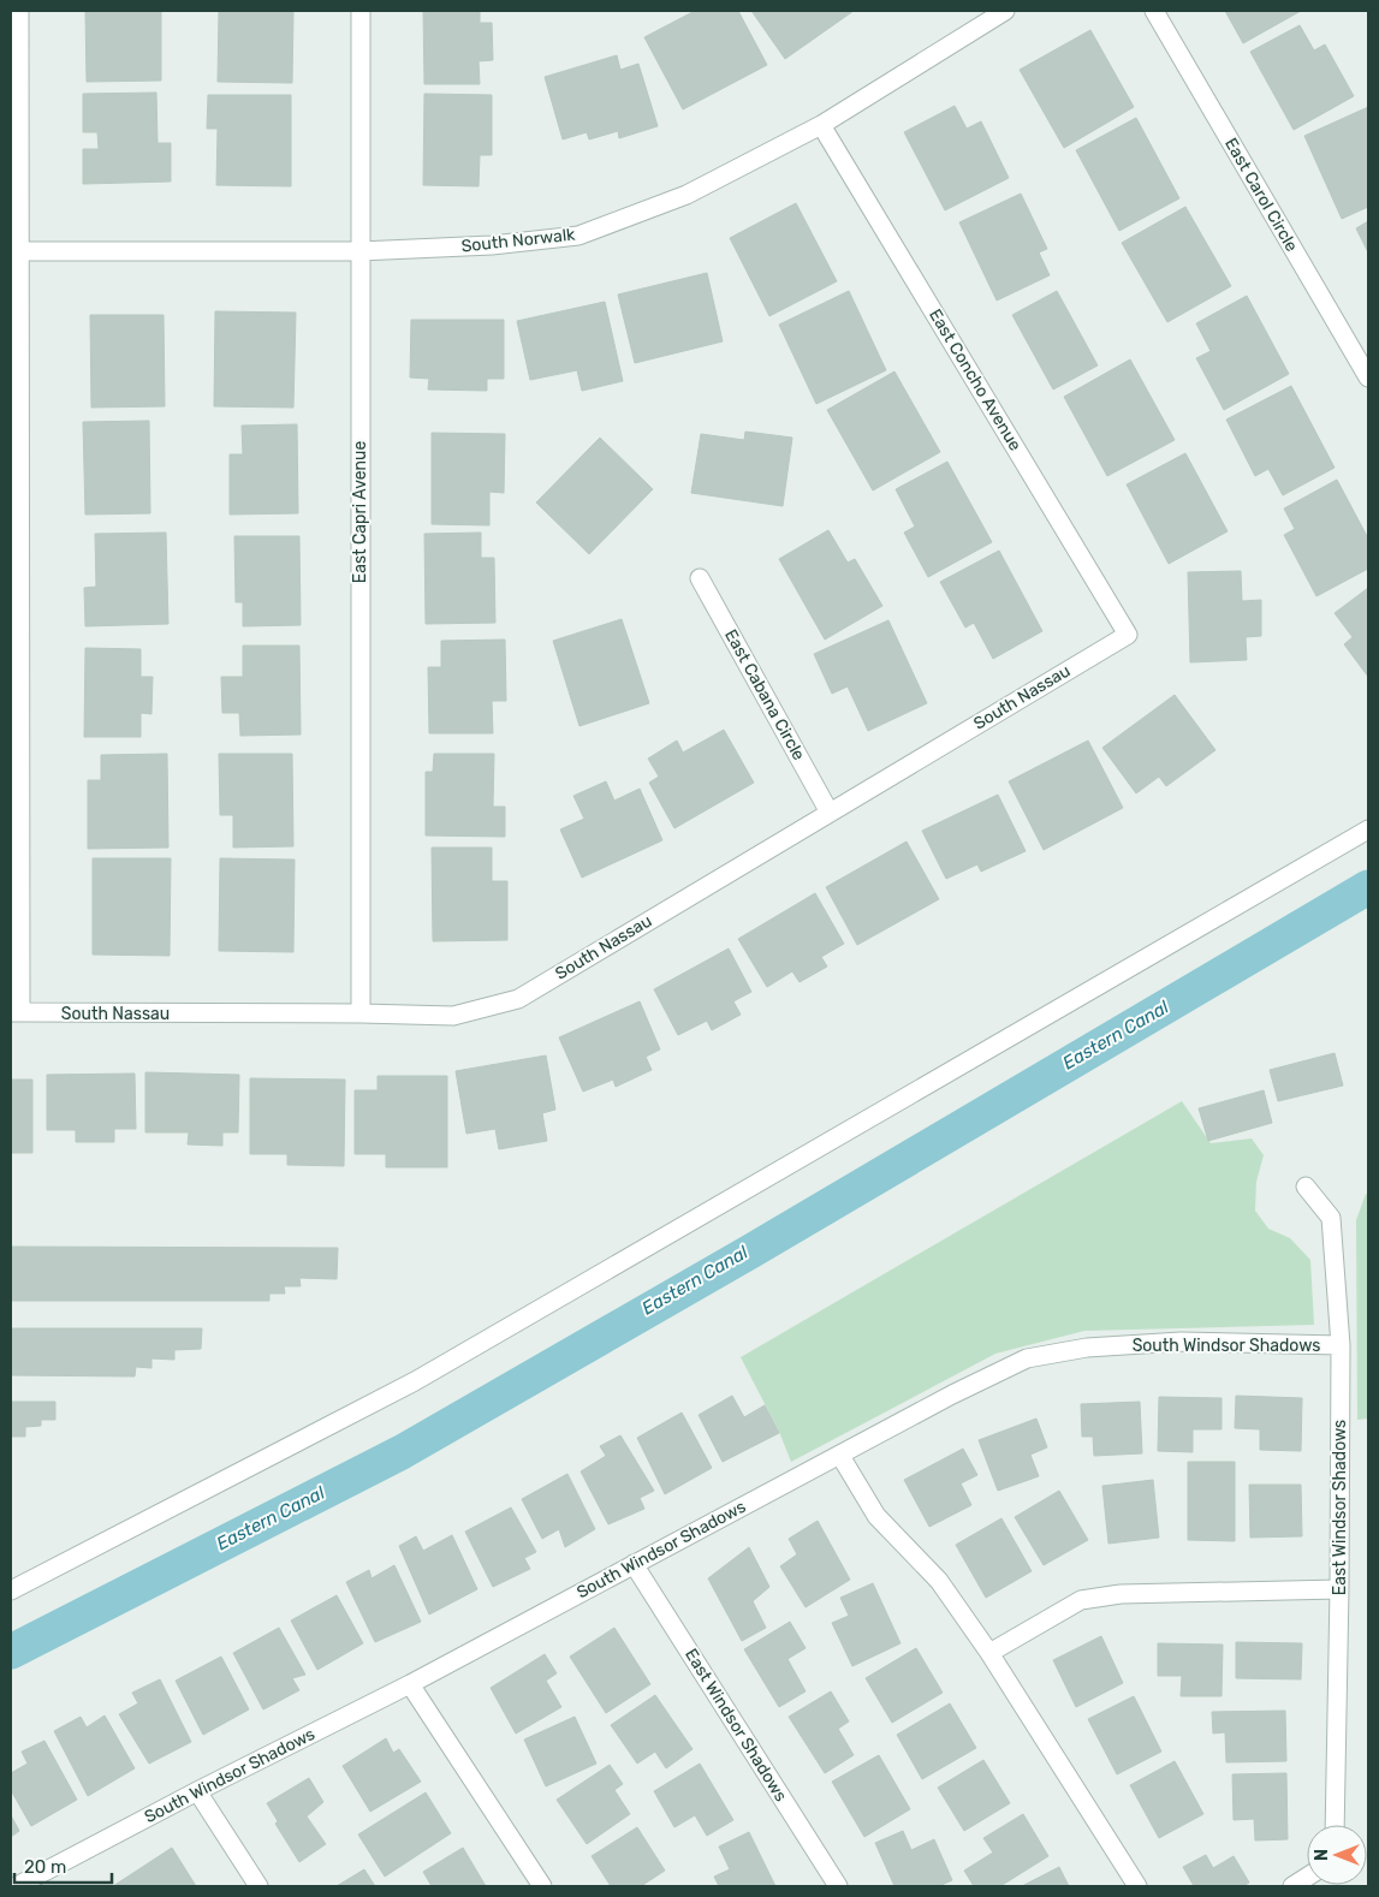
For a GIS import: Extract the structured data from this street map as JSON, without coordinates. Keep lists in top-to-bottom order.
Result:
{
  "streets": {
    "street": [
      "East Carol Circle",
      "South Norwalk",
      "East Concho Avenue",
      "East Capri Avenue",
      "East Cabana Circle",
      "South Nassau",
      "South Windsor Shadows",
      "East Windsor Shadows"
    ]
  },
  "crossings": [
    ["South Norwalk", "East Concho Avenue"],
    ["South Norwalk", "East Capri Avenue"],
    ["East Concho Avenue", "South Nassau"],
    ["East Capri Avenue", "South Nassau"],
    ["East Cabana Circle", "South Nassau"],
    ["South Windsor Shadows", "East Windsor Shadows"]
  ],
  "water": ["Eastern Canal"],
  "scale_bar": "20 m",
  "north": "left"
}
